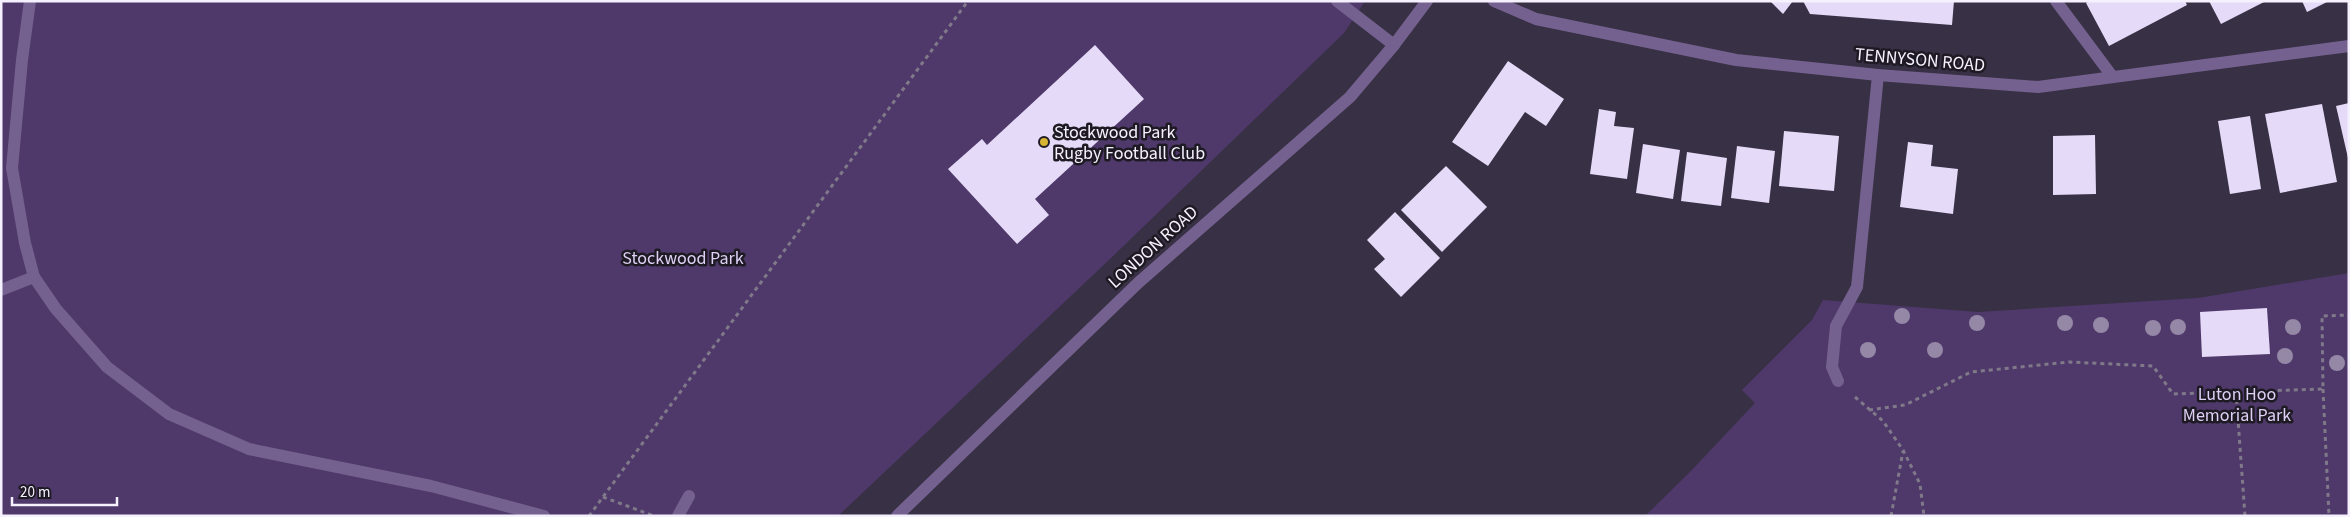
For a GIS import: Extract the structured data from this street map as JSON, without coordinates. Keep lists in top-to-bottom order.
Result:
{
  "streets": {
    "street": ["TENNYSON ROAD", "LONDON ROAD"]
  },
  "parks": ["Stockwood Park", "Luton Hoo Memorial Park"],
  "places": ["Stockwood Park Rugby Football Club"],
  "scale_bar": "20 m"
}
